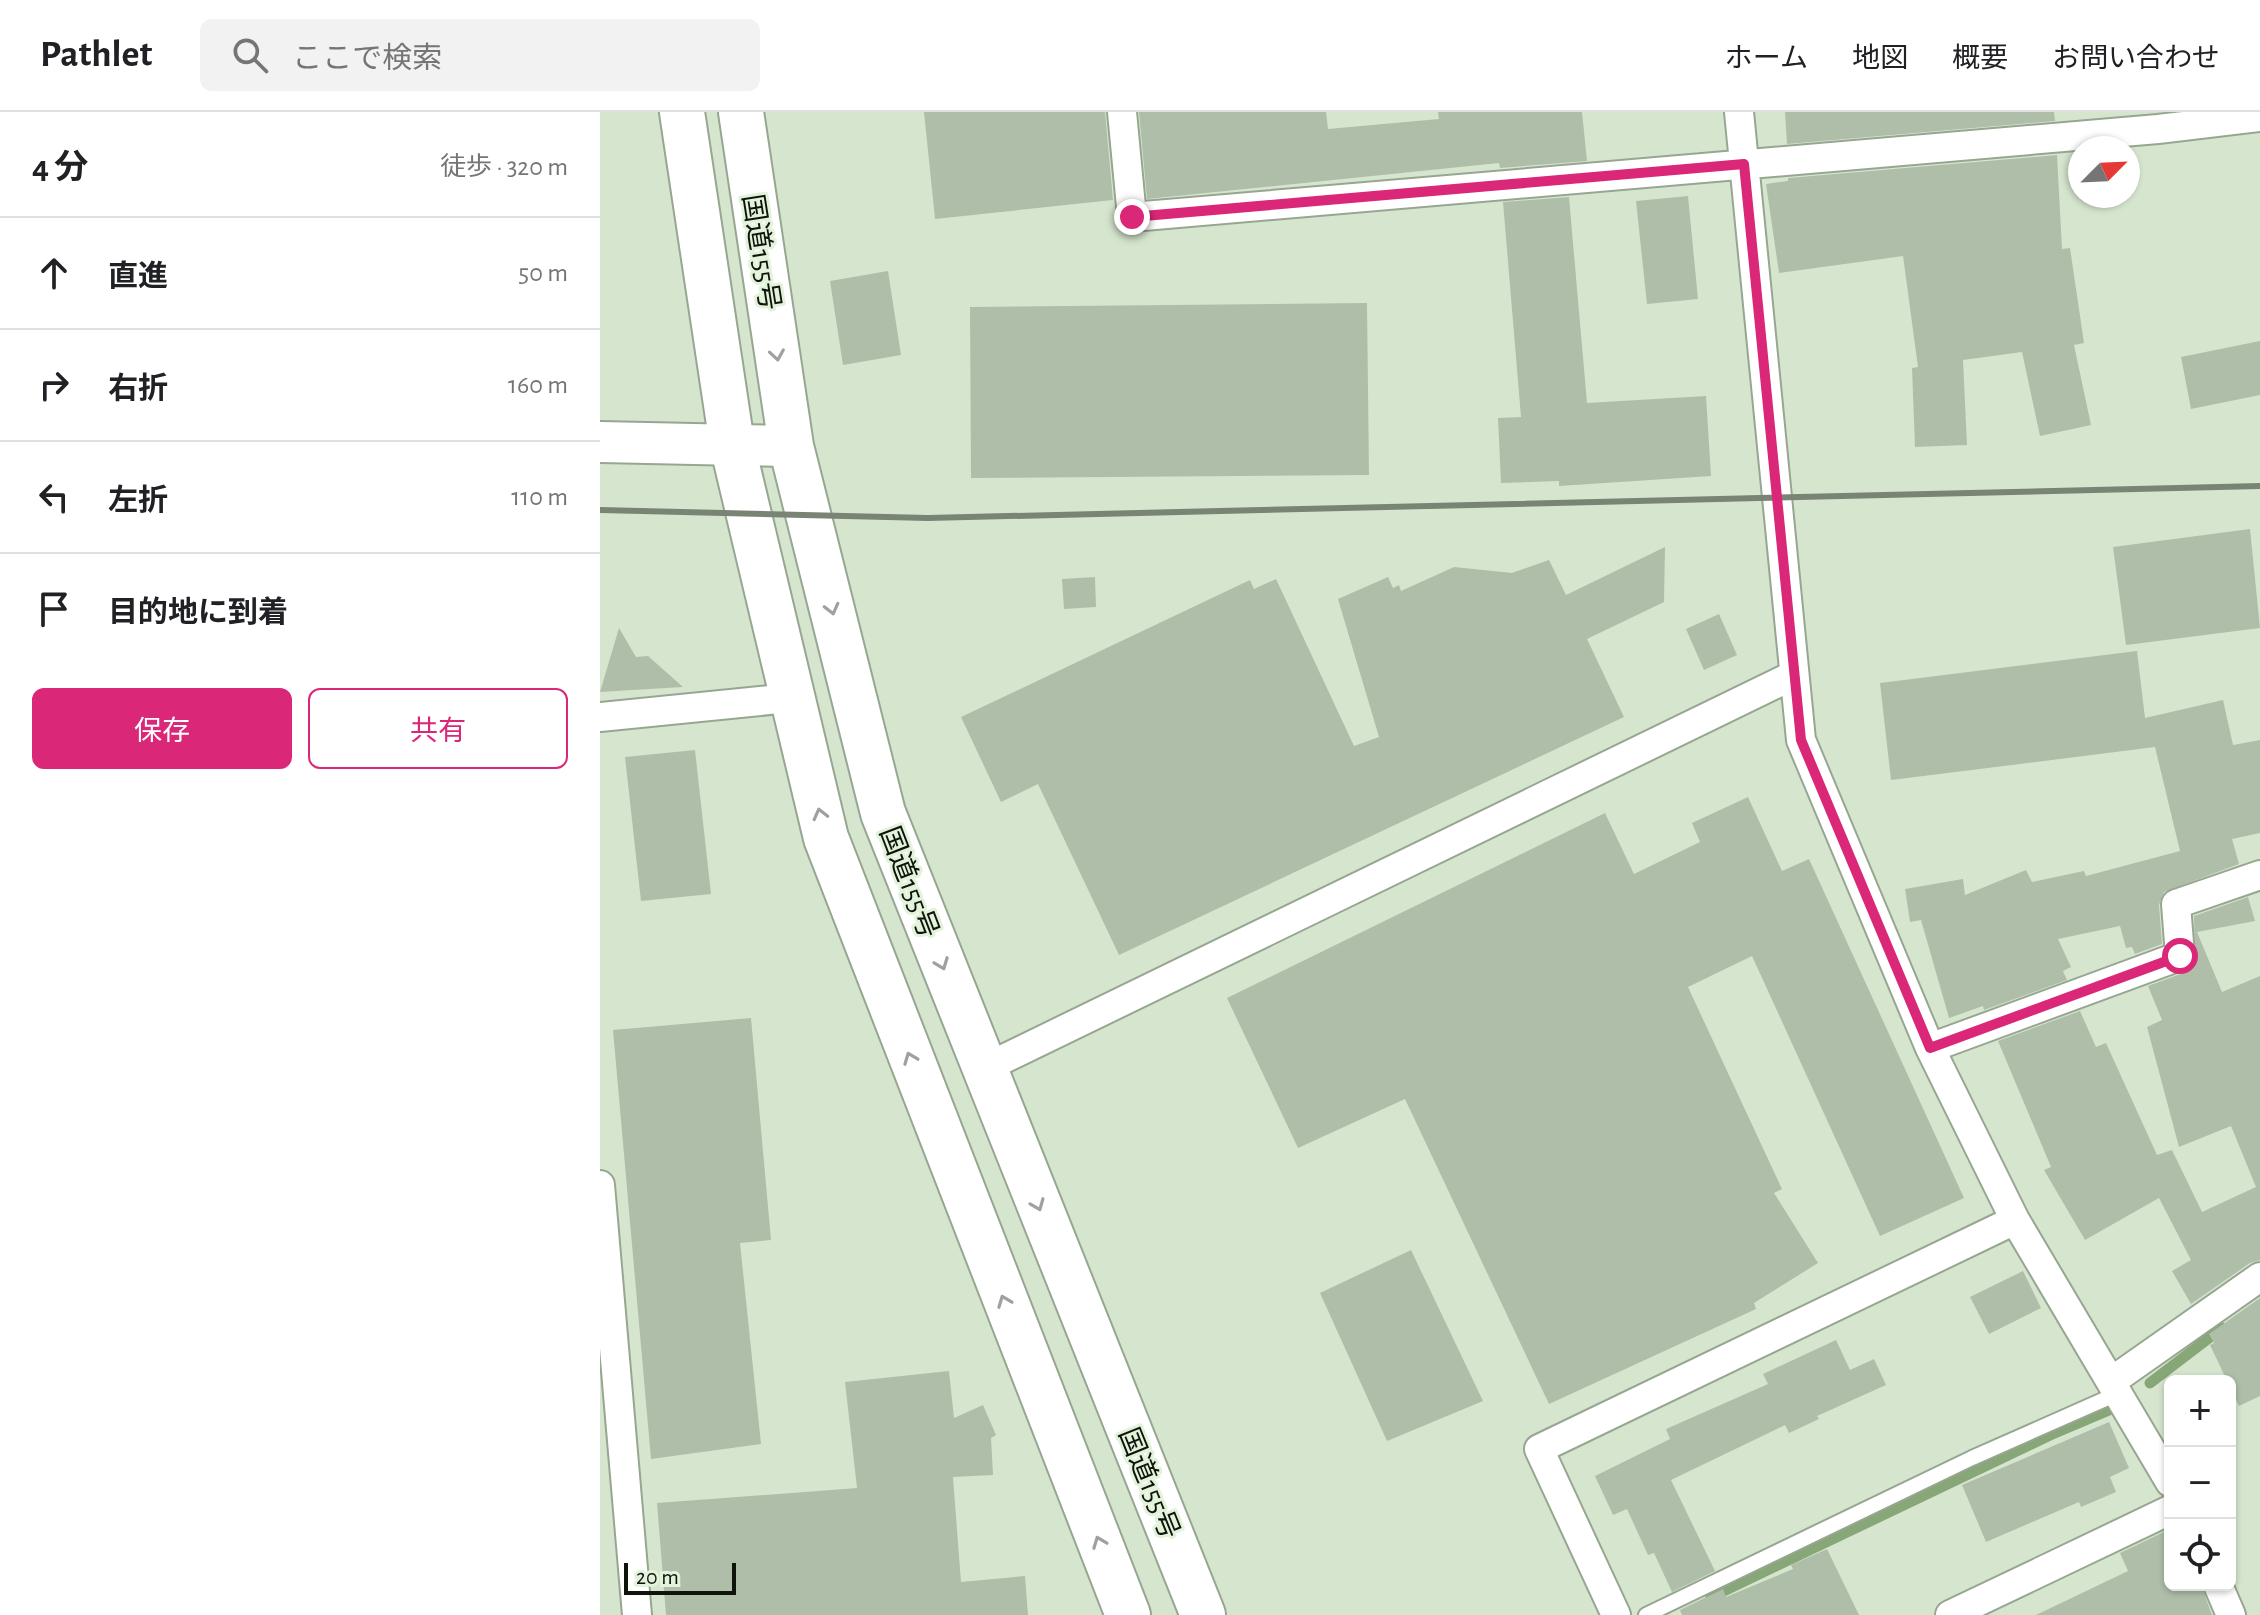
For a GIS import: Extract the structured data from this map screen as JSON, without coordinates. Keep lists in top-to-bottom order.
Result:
{
  "streets": {
    "highway": ["国道155号"]
  },
  "scale_bar": "20 m",
  "north": "top right",
  "page": {
    "header": "Pathlet",
    "search": "ここで検索",
    "nav": [
      "ホーム",
      "地図",
      "概要",
      "お問い合わせ"
    ],
    "heading": ["4 分", "徒歩 · 320 m"],
    "list": [
      ["直進", "50 m"],
      ["右折", "160 m"],
      ["左折", "110 m"],
      "目的地に到着"
    ],
    "buttons": ["保存", "共有"],
    "map_buttons": ["+", "−"],
    "scale": "20 m"
  }
}
